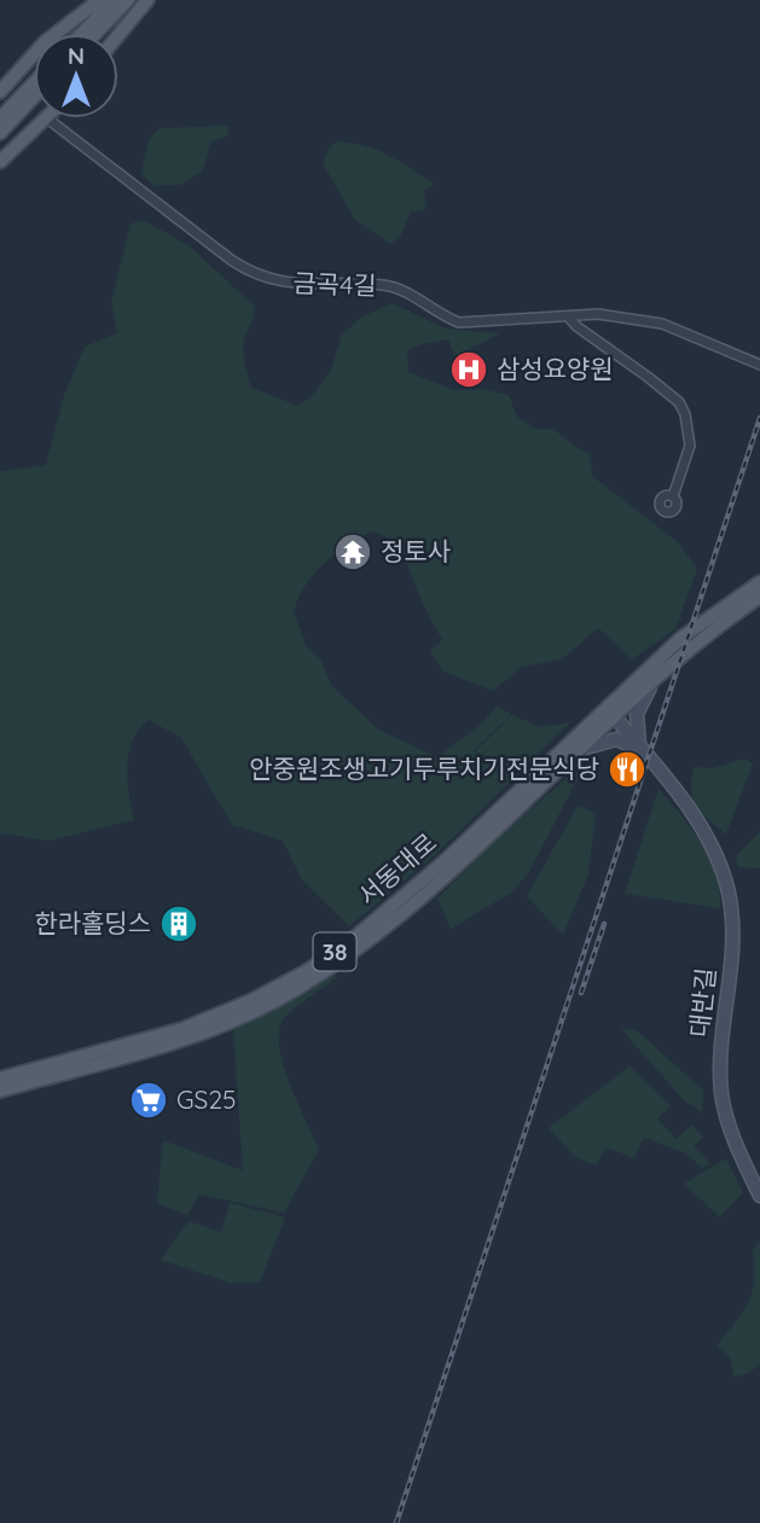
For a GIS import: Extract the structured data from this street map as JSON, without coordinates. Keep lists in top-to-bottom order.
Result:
{
  "streets": {
    "main road": ["서동대로", "38"],
    "street": ["금곡4길", "대반길"]
  },
  "crossings": [
    ["서동대로", "대반길"]
  ],
  "places": {
    "hospital": ["삼성요양원"],
    "temple": ["정토사"],
    "restaurant": ["안중원조생고기두루치기전문식당"],
    "building": ["한라홀딩스"],
    "supermarket": ["GS25"]
  },
  "north": "top"
}
